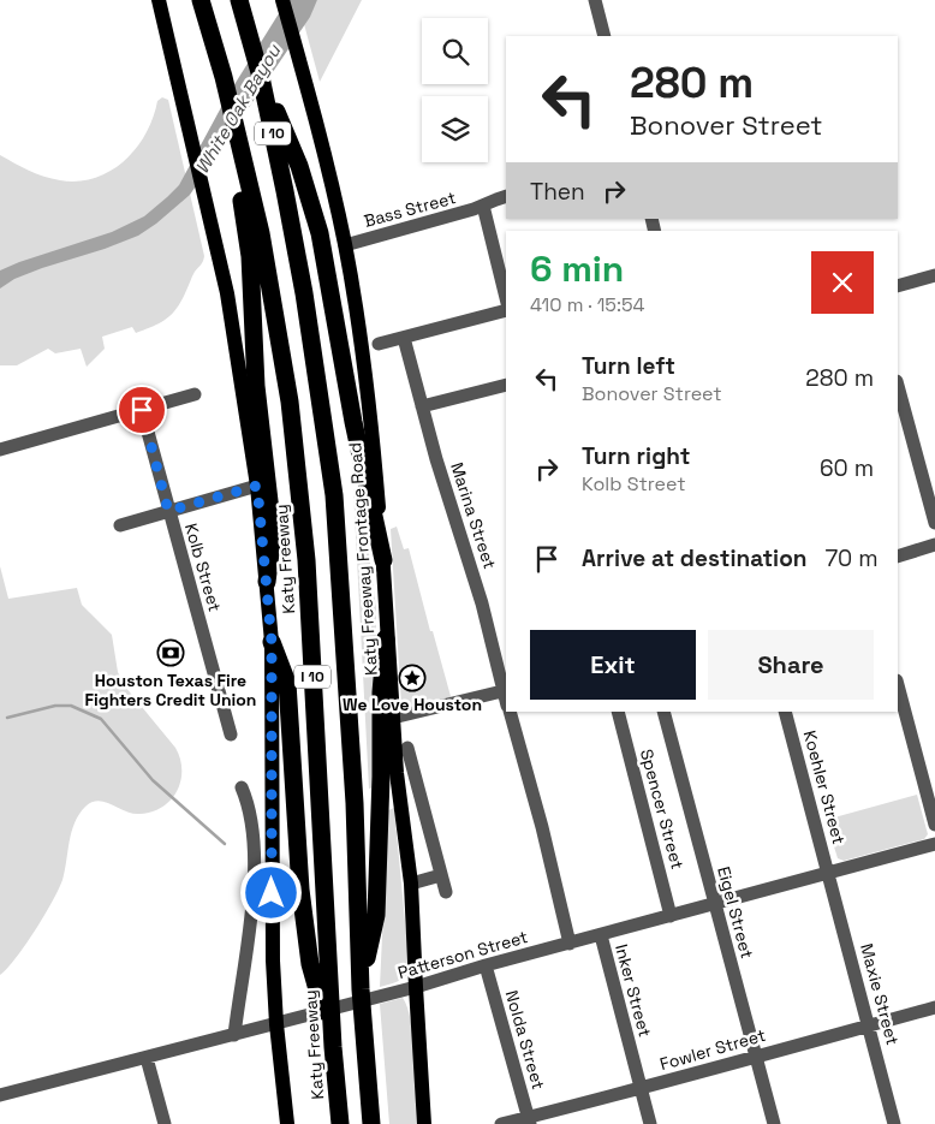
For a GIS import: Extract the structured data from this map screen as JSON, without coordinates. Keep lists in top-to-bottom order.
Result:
{
  "streets": {
    "highway": ["I 10", "Katy Freeway"],
    "main road": ["Katy Freeway Frontage Road"],
    "street": [
      "Bass Street",
      "Marina Street",
      "Kolb Street",
      "Koehler Street",
      "Spencer Street",
      "Eigel Street",
      "Patterson Street",
      "Inker Street",
      "Maxie Street",
      "Nolda Street",
      "Fowler Street"
    ]
  },
  "crossings": [
    ["Bass Street", "Katy Freeway Frontage Road"],
    ["Katy Freeway Frontage Road", "Patterson Street"],
    ["Koehler Street", "Patterson Street"],
    ["Koehler Street", "Maxie Street"],
    ["Spencer Street", "Patterson Street"],
    ["Eigel Street", "Patterson Street"],
    ["Eigel Street", "Fowler Street"],
    ["Patterson Street", "Inker Street"],
    ["Patterson Street", "Maxie Street"],
    ["Patterson Street", "Nolda Street"],
    ["Inker Street", "Fowler Street"],
    ["Maxie Street", "Fowler Street"],
    ["Nolda Street", "Fowler Street"]
  ],
  "water": ["White Oak Bayou"],
  "places": {
    "bank": ["Houston Texas Fire Fighters Credit Union"],
    "place": ["We Love Houston"]
  },
  "page": {
    "turn": ["280 m", "Bonover Street"],
    "then": "Then",
    "heading": ["6 min", "410 m · 15:54"],
    "list": [
      {
        "name": "Turn left",
        "note": "Bonover Street",
        "value": "280 m"
      },
      {
        "name": "Turn right",
        "note": "Kolb Street",
        "value": "60 m"
      },
      {
        "name": "Arrive at destination",
        "value": "70 m"
      }
    ],
    "buttons": ["Exit", "Share"]
  }
}
